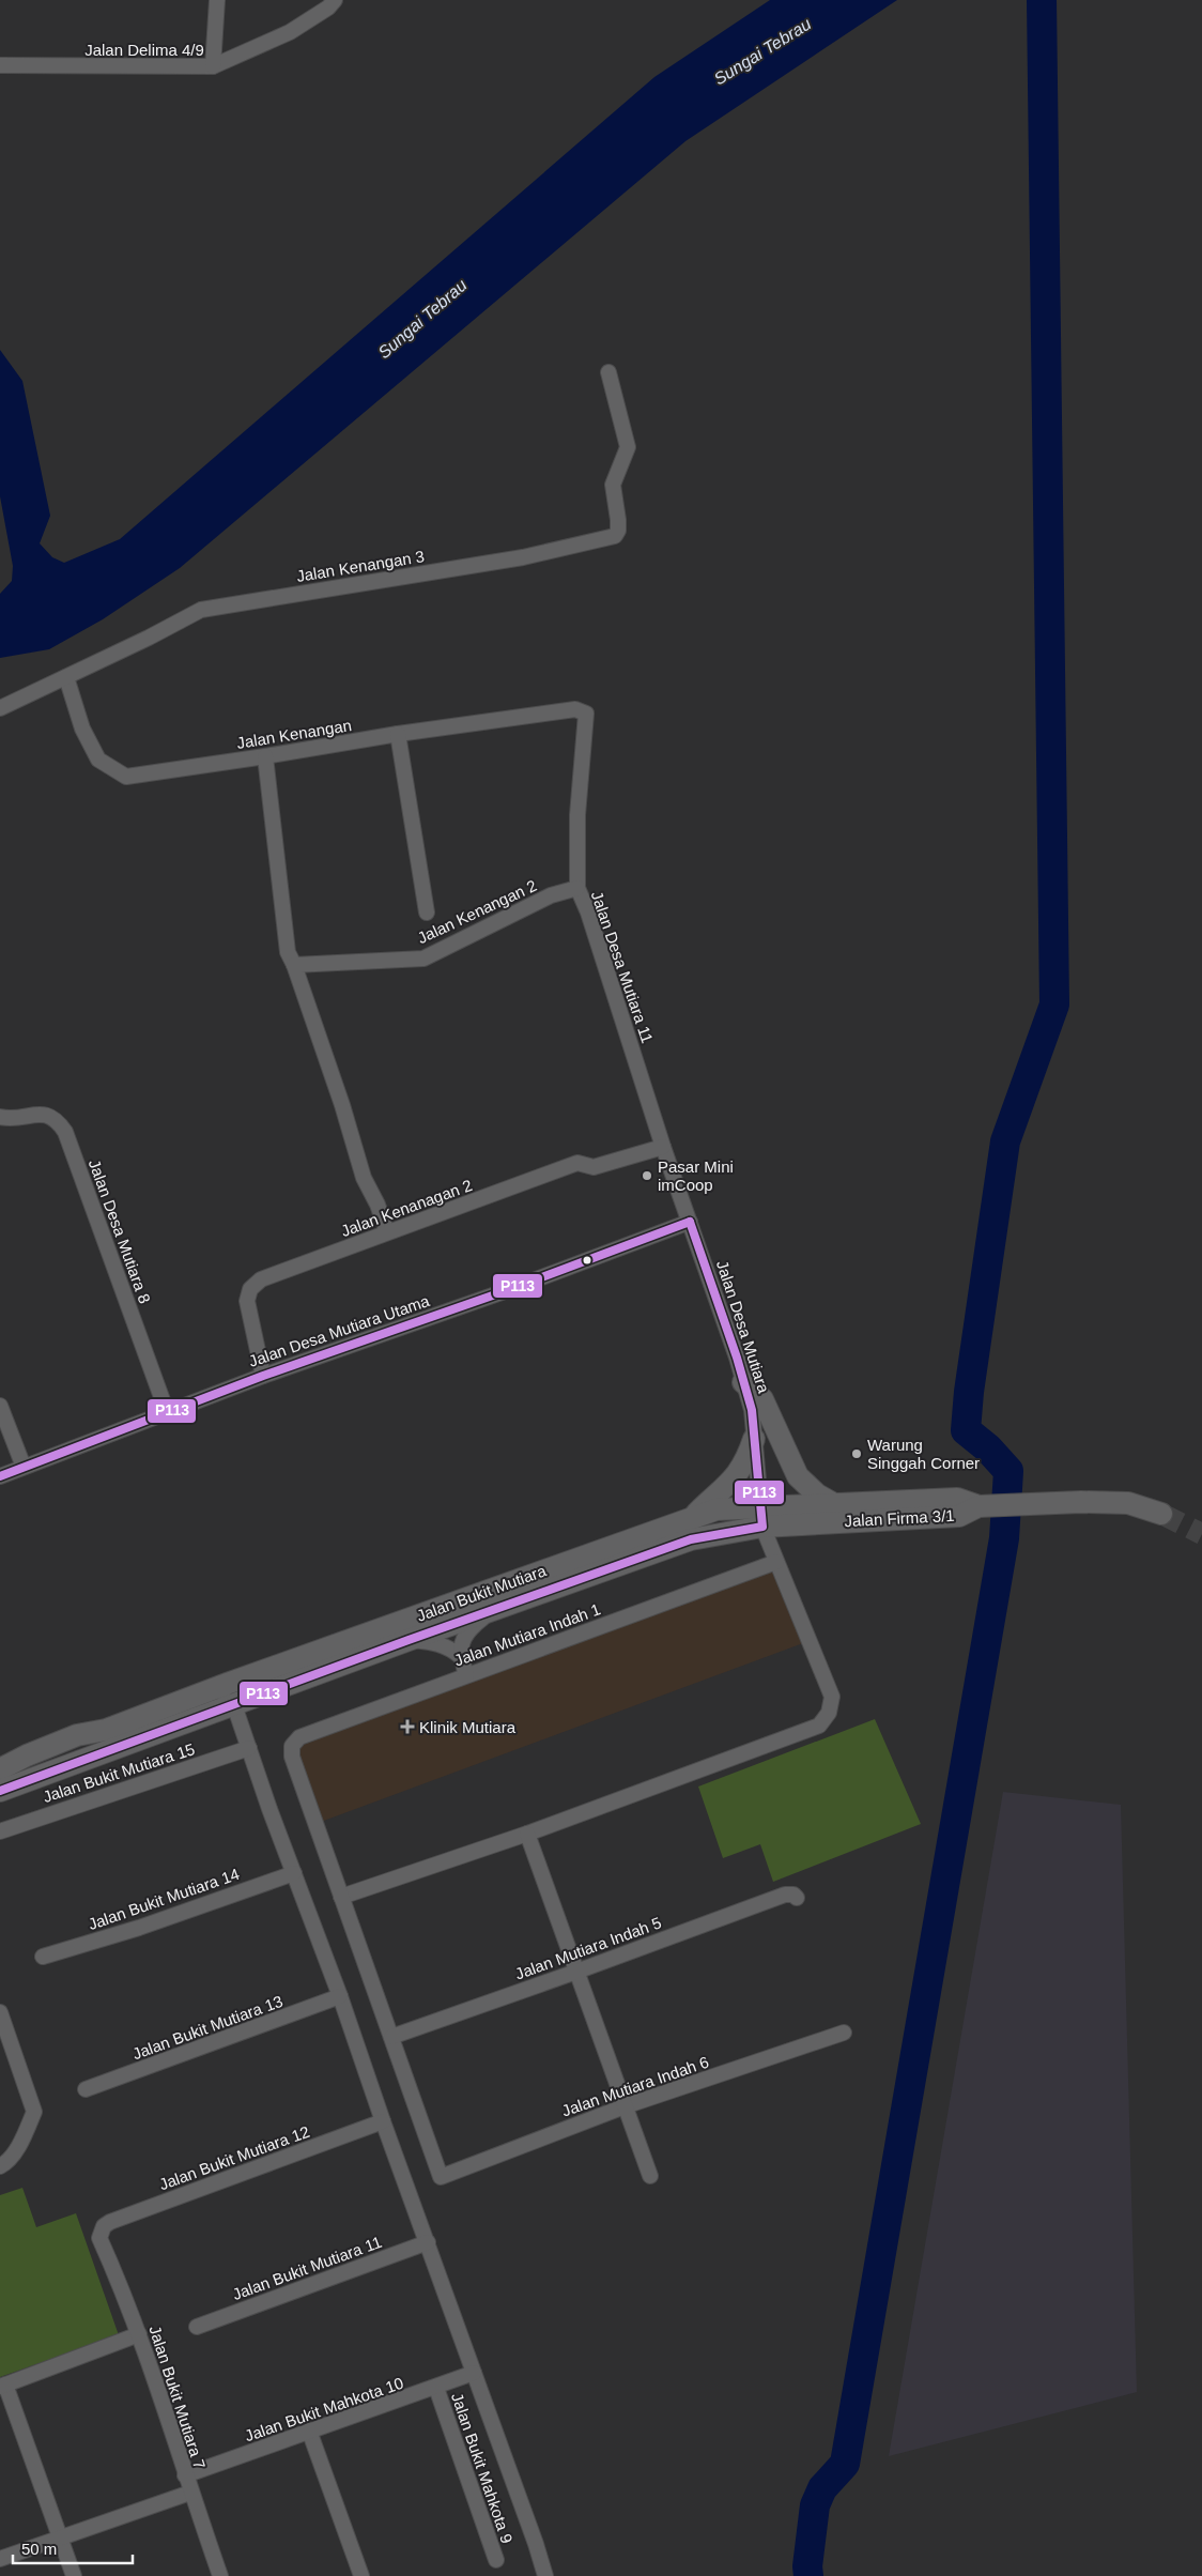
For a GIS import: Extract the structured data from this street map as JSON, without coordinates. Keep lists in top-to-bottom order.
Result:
{
  "streets": {
    "street": [
      "Jalan Delima 4/9",
      "Jalan Kenangan 3",
      "Jalan Kenangan",
      "Jalan Kenangan 2",
      "Jalan Desa Mutiara 11",
      "Jalan Kenanagan 2",
      "Jalan Desa Mutiara 8",
      "Jalan Desa Mutiara",
      "Jalan Desa Mutiara Utama",
      "Jalan Firma 3/1",
      "Jalan Bukit Mutiara",
      "Jalan Mutiara Indah 1",
      "Jalan Bukit Mutiara 15",
      "Jalan Bukit Mutiara 14",
      "Jalan Mutiara Indah 5",
      "Jalan Bukit Mutiara 13",
      "Jalan Mutiara Indah 6",
      "Jalan Bukit Mutiara 12",
      "Jalan Bukit Mutiara 11",
      "Jalan Bukit Mutiara 7",
      "Jalan Bukit Mahkota 10",
      "Jalan Bukit Mahkota 9"
    ]
  },
  "crossings": [
    ["Jalan Kenangan 3", "Jalan Kenangan"],
    ["Jalan Kenangan", "Jalan Desa Mutiara 11"],
    ["Jalan Kenangan 2", "Jalan Desa Mutiara 11"],
    ["Jalan Desa Mutiara 11", "Jalan Kenanagan 2"],
    ["Jalan Desa Mutiara 11", "Jalan Desa Mutiara"],
    ["Jalan Desa Mutiara 11", "Jalan Desa Mutiara Utama"],
    ["Jalan Kenanagan 2", "Jalan Desa Mutiara Utama"],
    ["Jalan Desa Mutiara 8", "Jalan Desa Mutiara Utama"],
    ["Jalan Desa Mutiara", "Jalan Desa Mutiara Utama"],
    ["Jalan Desa Mutiara", "Jalan Firma 3/1"],
    ["Jalan Desa Mutiara", "Jalan Bukit Mutiara"],
    ["Jalan Desa Mutiara", "Jalan Mutiara Indah 1"],
    ["Jalan Firma 3/1", "Jalan Bukit Mutiara"],
    ["Jalan Mutiara Indah 5", "Jalan Mutiara Indah 6"],
    ["Jalan Bukit Mutiara 12", "Jalan Bukit Mutiara 7"],
    ["Jalan Bukit Mutiara 7", "Jalan Bukit Mahkota 10"],
    ["Jalan Bukit Mahkota 10", "Jalan Bukit Mahkota 9"]
  ],
  "water": ["Sungai Tebrau"],
  "places": {
    "other": ["Pasar Mini imCoop", "Warung Singgah Corner"],
    "health": ["Klinik Mutiara"]
  },
  "lines": ["transit line P113"],
  "scale_bar": "50 m"
}
